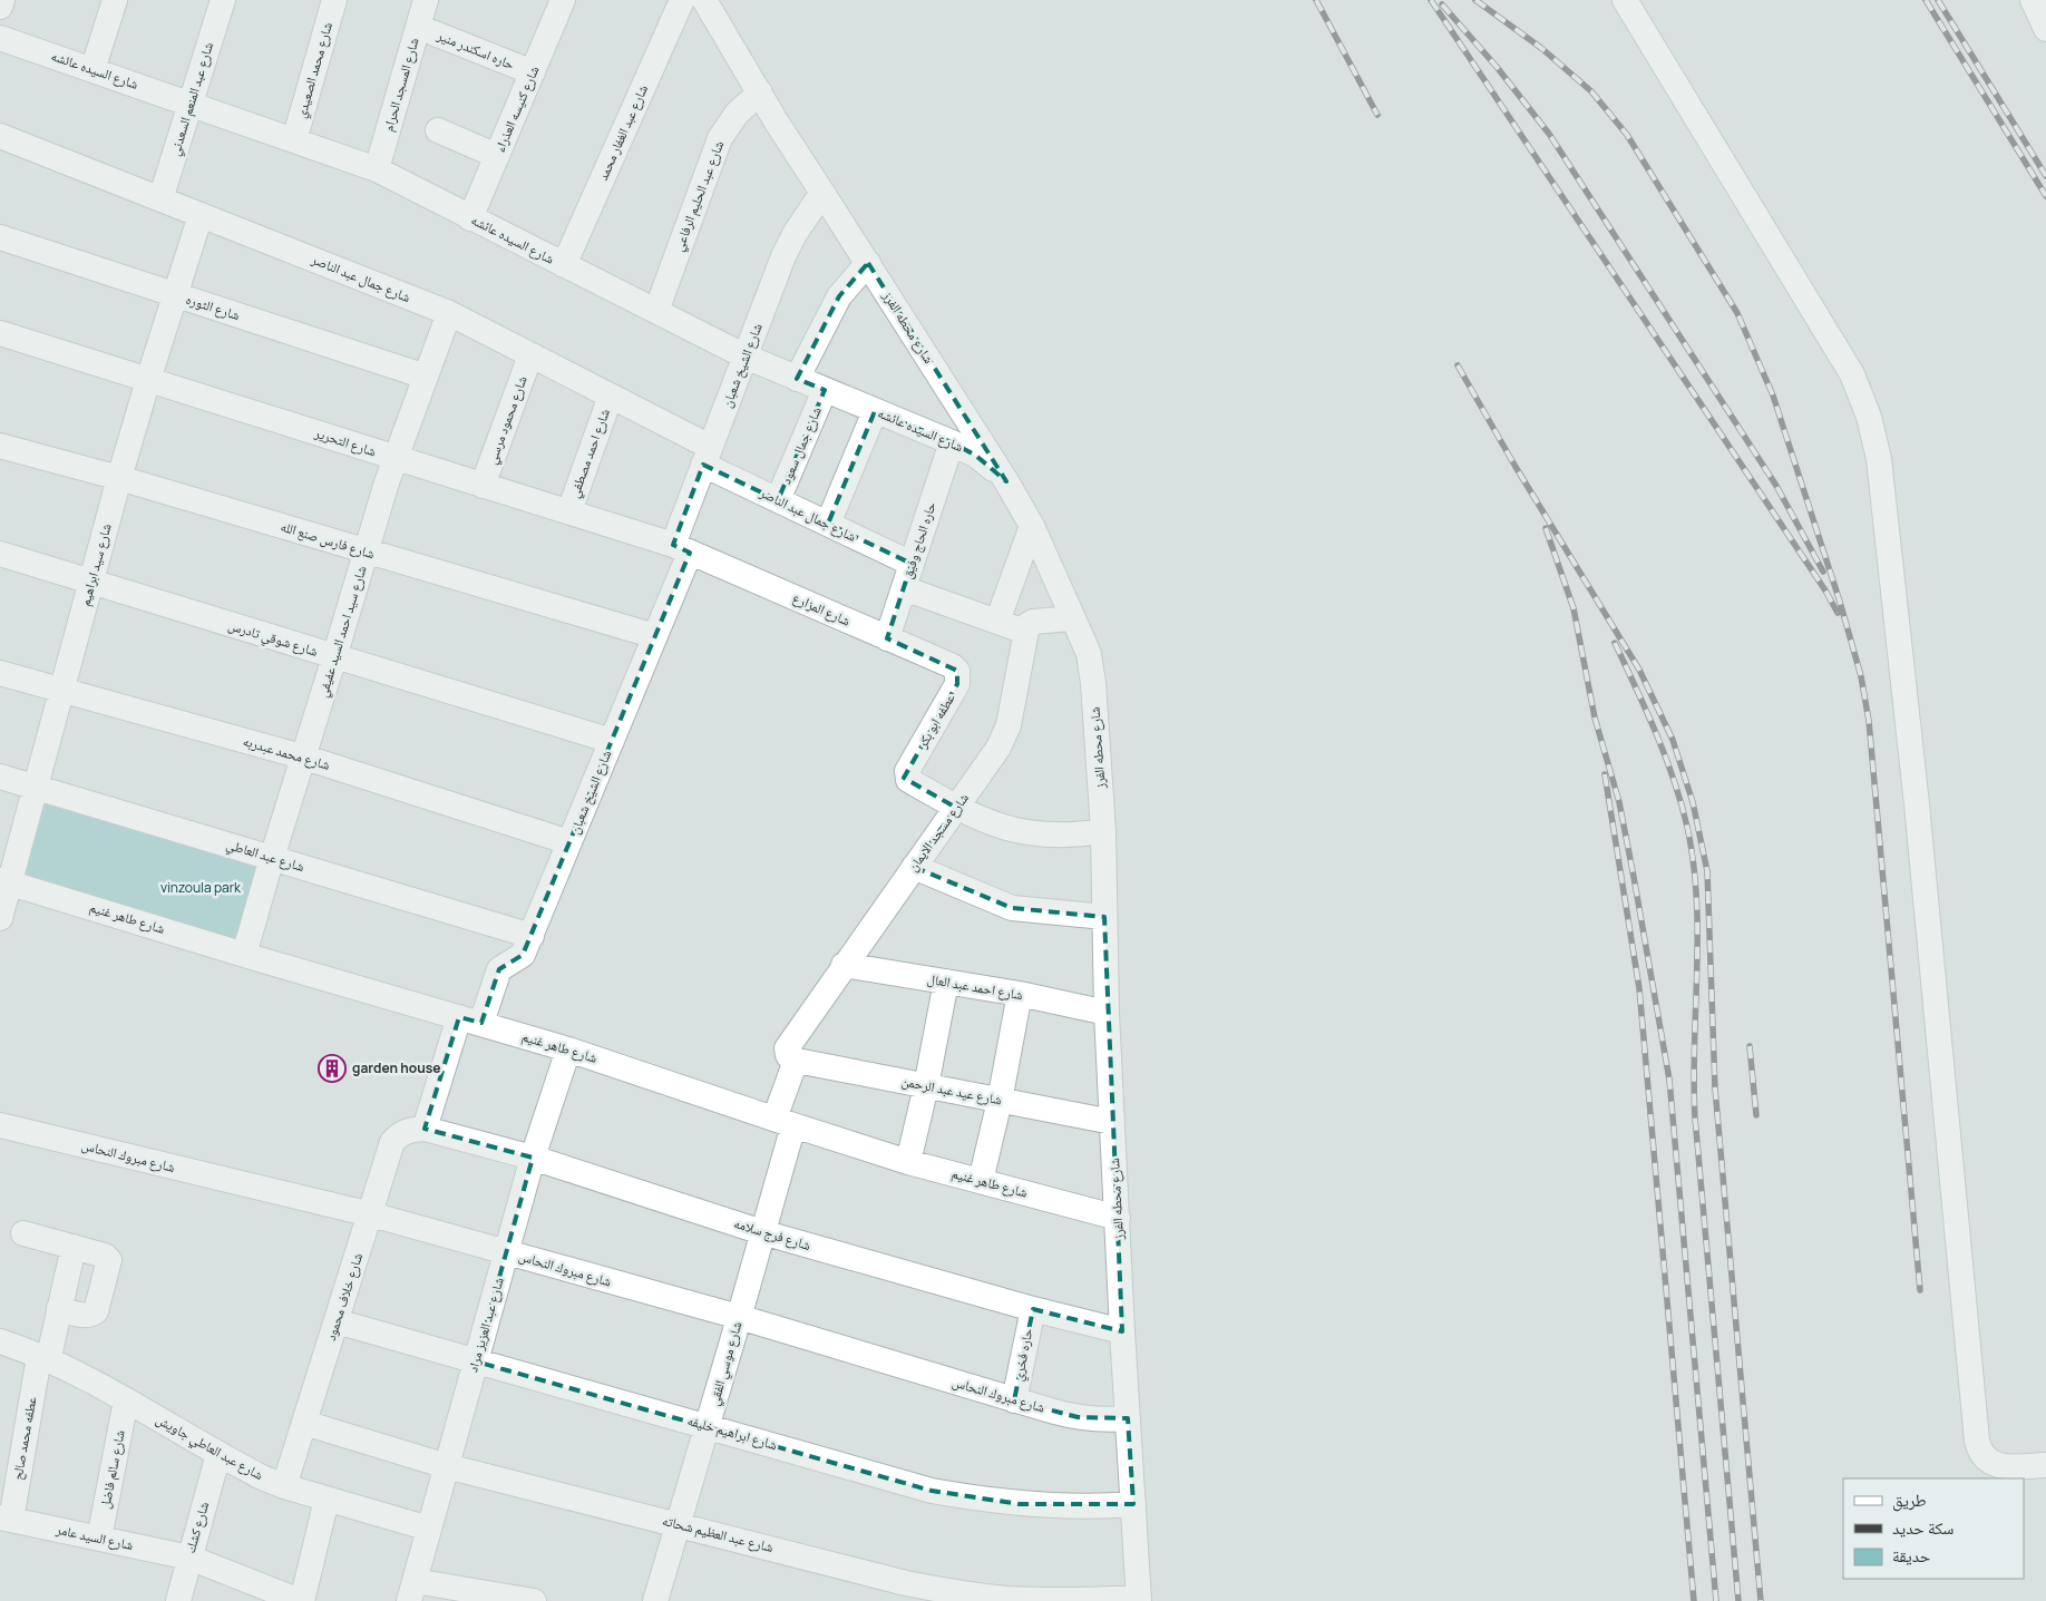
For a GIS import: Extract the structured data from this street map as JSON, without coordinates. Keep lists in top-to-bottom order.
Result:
{
  "streets": {
    "street": [
      "حاره اسكندر منير",
      "شارع السيده عائشه",
      "شارع محمد الصعيدي",
      "شارع المسجد الحرام",
      "شارع عبد المنعم السعدني",
      "شارع كنيسه العذراء",
      "شارع عبد الغفار محمد",
      "شارع عبد الحليم الرفاعي",
      "شارع جمال عبد الناصر",
      "شارع الثوره",
      "شارع محطه الفرز",
      "شارع الشيخ شعبان",
      "شارع محمود مرسي",
      "شارع التحرير",
      "شارع جمال سعود",
      "شارع احمد مصطفي",
      "شارع فارس صنع الله",
      "حاره الحاج وفيق",
      "شارع سيد ابراهيم",
      "شارع المزارع",
      "شارع سيد احمد السيد عفيفي",
      "شارع شوقي تادرس",
      "عطفه ابو بكر",
      "شارع محمد عبدربه",
      "شارع مسجد الايمان",
      "شارع عبد العاطي",
      "شارع طاهر غنيم",
      "شارع احمد عبد العال",
      "شارع عيد عبد الرحمن",
      "شارع مبروك النحاس",
      "شارع فرج سلامه",
      "شارع خلاف محمود",
      "شارع عبد العزيز مراد",
      "حاره فخري",
      "شارع موسي الفقي",
      "شارع ابراهيم خليفه",
      "عطفه محمد صالح",
      "شارع عبد العاطي جاويش",
      "شارع سالم فاضل",
      "شارع كشك",
      "شارع عبد العظيم شحاته",
      "شارع السيد عامر"
    ]
  },
  "crossings": [
    ["حاره اسكندر منير", "شارع المسجد الحرام"],
    ["حاره اسكندر منير", "شارع كنيسه العذراء"],
    ["شارع السيده عائشه", "شارع محمد الصعيدي"],
    ["شارع السيده عائشه", "شارع المسجد الحرام"],
    ["شارع السيده عائشه", "شارع عبد المنعم السعدني"],
    ["شارع السيده عائشه", "شارع كنيسه العذراء"],
    ["شارع السيده عائشه", "شارع عبد الغفار محمد"],
    ["شارع السيده عائشه", "شارع عبد الحليم الرفاعي"],
    ["شارع السيده عائشه", "شارع محطه الفرز"],
    ["شارع السيده عائشه", "شارع الشيخ شعبان"],
    ["شارع السيده عائشه", "شارع جمال سعود"],
    ["شارع السيده عائشه", "حاره الحاج وفيق"],
    ["شارع عبد المنعم السعدني", "شارع جمال عبد الناصر"],
    ["شارع عبد الحليم الرفاعي", "شارع محطه الفرز"],
    ["شارع جمال عبد الناصر", "شارع الشيخ شعبان"],
    ["شارع جمال عبد الناصر", "شارع محمود مرسي"],
    ["شارع جمال عبد الناصر", "شارع جمال سعود"],
    ["شارع جمال عبد الناصر", "شارع احمد مصطفي"],
    ["شارع جمال عبد الناصر", "حاره الحاج وفيق"],
    ["شارع جمال عبد الناصر", "شارع سيد ابراهيم"],
    ["شارع جمال عبد الناصر", "شارع سيد احمد السيد عفيفي"],
    ["شارع الثوره", "شارع سيد ابراهيم"],
    ["شارع الثوره", "شارع سيد احمد السيد عفيفي"],
    ["شارع محطه الفرز", "شارع الشيخ شعبان"],
    ["شارع محطه الفرز", "شارع طاهر غنيم"],
    ["شارع محطه الفرز", "شارع احمد عبد العال"],
    ["شارع محطه الفرز", "شارع عيد عبد الرحمن"],
    ["شارع محطه الفرز", "شارع مبروك النحاس"],
    ["شارع محطه الفرز", "شارع فرج سلامه"],
    ["شارع محطه الفرز", "شارع ابراهيم خليفه"],
    ["شارع محطه الفرز", "شارع عبد العظيم شحاته"],
    ["شارع الشيخ شعبان", "شارع التحرير"],
    ["شارع الشيخ شعبان", "شارع فارس صنع الله"],
    ["شارع الشيخ شعبان", "شارع المزارع"],
    ["شارع الشيخ شعبان", "شارع شوقي تادرس"],
    ["شارع الشيخ شعبان", "شارع محمد عبدربه"],
    ["شارع الشيخ شعبان", "شارع عبد العاطي"],
    ["شارع الشيخ شعبان", "شارع طاهر غنيم"],
    ["شارع الشيخ شعبان", "شارع فرج سلامه"],
    ["شارع الشيخ شعبان", "شارع خلاف محمود"],
    ["شارع محمود مرسي", "شارع التحرير"],
    ["شارع التحرير", "شارع احمد مصطفي"],
    ["شارع التحرير", "شارع سيد ابراهيم"],
    ["شارع التحرير", "شارع المزارع"],
    ["شارع التحرير", "شارع سيد احمد السيد عفيفي"],
    ["شارع فارس صنع الله", "شارع سيد ابراهيم"],
    ["شارع فارس صنع الله", "شارع سيد احمد السيد عفيفي"],
    ["حاره الحاج وفيق", "شارع المزارع"],
    ["شارع سيد ابراهيم", "شارع شوقي تادرس"],
    ["شارع سيد ابراهيم", "شارع محمد عبدربه"],
    ["شارع سيد ابراهيم", "شارع عبد العاطي"],
    ["شارع سيد ابراهيم", "شارع طاهر غنيم"],
    ["شارع المزارع", "عطفه ابو بكر"],
    ["شارع سيد احمد السيد عفيفي", "شارع شوقي تادرس"],
    ["شارع سيد احمد السيد عفيفي", "شارع محمد عبدربه"],
    ["شارع سيد احمد السيد عفيفي", "شارع عبد العاطي"],
    ["شارع سيد احمد السيد عفيفي", "شارع طاهر غنيم"],
    ["عطفه ابو بكر", "شارع مسجد الايمان"],
    ["شارع مسجد الايمان", "شارع احمد عبد العال"],
    ["شارع مسجد الايمان", "شارع عيد عبد الرحمن"],
    ["شارع مسجد الايمان", "شارع موسي الفقي"],
    ["شارع طاهر غنيم", "شارع عبد العزيز مراد"],
    ["شارع طاهر غنيم", "شارع موسي الفقي"],
    ["شارع عيد عبد الرحمن", "شارع موسي الفقي"],
    ["شارع مبروك النحاس", "شارع خلاف محمود"],
    ["شارع مبروك النحاس", "شارع عبد العزيز مراد"],
    ["شارع مبروك النحاس", "حاره فخري"],
    ["شارع مبروك النحاس", "شارع موسي الفقي"],
    ["شارع فرج سلامه", "شارع خلاف محمود"],
    ["شارع فرج سلامه", "شارع عبد العزيز مراد"],
    ["شارع فرج سلامه", "حاره فخري"],
    ["شارع فرج سلامه", "شارع موسي الفقي"],
    ["شارع خلاف محمود", "شارع ابراهيم خليفه"],
    ["شارع خلاف محمود", "شارع عبد العاطي جاويش"],
    ["شارع خلاف محمود", "شارع عبد العظيم شحاته"],
    ["شارع عبد العزيز مراد", "شارع ابراهيم خليفه"],
    ["شارع عبد العزيز مراد", "شارع عبد العاطي جاويش"],
    ["شارع عبد العزيز مراد", "شارع عبد العظيم شحاته"],
    ["شارع موسي الفقي", "شارع ابراهيم خليفه"],
    ["شارع موسي الفقي", "شارع عبد العظيم شحاته"],
    ["عطفه محمد صالح", "شارع عبد العاطي جاويش"],
    ["عطفه محمد صالح", "شارع السيد عامر"],
    ["شارع عبد العاطي جاويش", "شارع سالم فاضل"],
    ["شارع عبد العاطي جاويش", "شارع كشك"],
    ["شارع سالم فاضل", "شارع السيد عامر"],
    ["شارع كشك", "شارع السيد عامر"]
  ],
  "parks": ["vinzoula park"],
  "places": {
    "building": ["garden house"]
  },
  "legend": ["طريق", "سكة حديد", "حديقة"]
}
